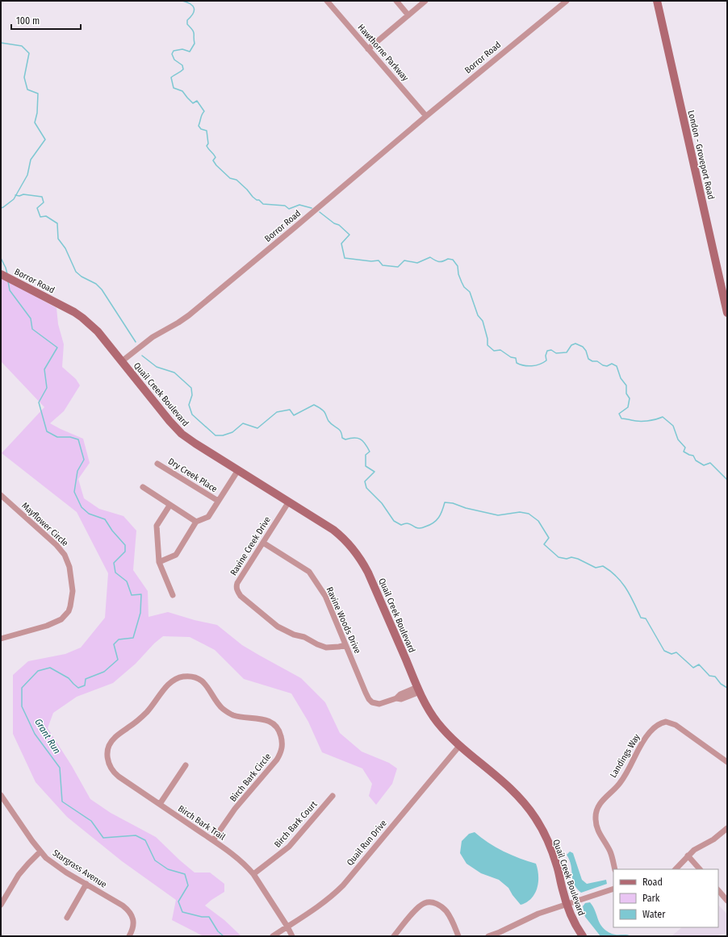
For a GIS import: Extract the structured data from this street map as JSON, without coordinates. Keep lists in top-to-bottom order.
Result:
{
  "streets": {
    "street": [
      "Hawthorne Parkway",
      "Borror Road",
      "London - Groveport Road",
      "Quail Creek Boulevard",
      "Dry Creek Place",
      "Mayflower Circle",
      "Ravine Creek Drive",
      "Ravine Woods Drive",
      "Landings Way",
      "Birch Bark Circle",
      "Birch Bark Trail",
      "Birch Bark Court",
      "Quail Run Drive",
      "Stargrass Avenue"
    ]
  },
  "crossings": [
    ["Hawthorne Parkway", "Borror Road"],
    ["Borror Road", "Quail Creek Boulevard"],
    ["Quail Creek Boulevard", "Ravine Creek Drive"],
    ["Quail Creek Boulevard", "Ravine Woods Drive"],
    ["Quail Creek Boulevard", "Quail Run Drive"],
    ["Ravine Creek Drive", "Ravine Woods Drive"],
    ["Birch Bark Circle", "Birch Bark Trail"],
    ["Birch Bark Trail", "Birch Bark Court"],
    ["Birch Bark Trail", "Quail Run Drive"]
  ],
  "water": ["Grant Run"],
  "legend": ["Road", "Park", "Water"],
  "scale_bar": "100 m"
}
